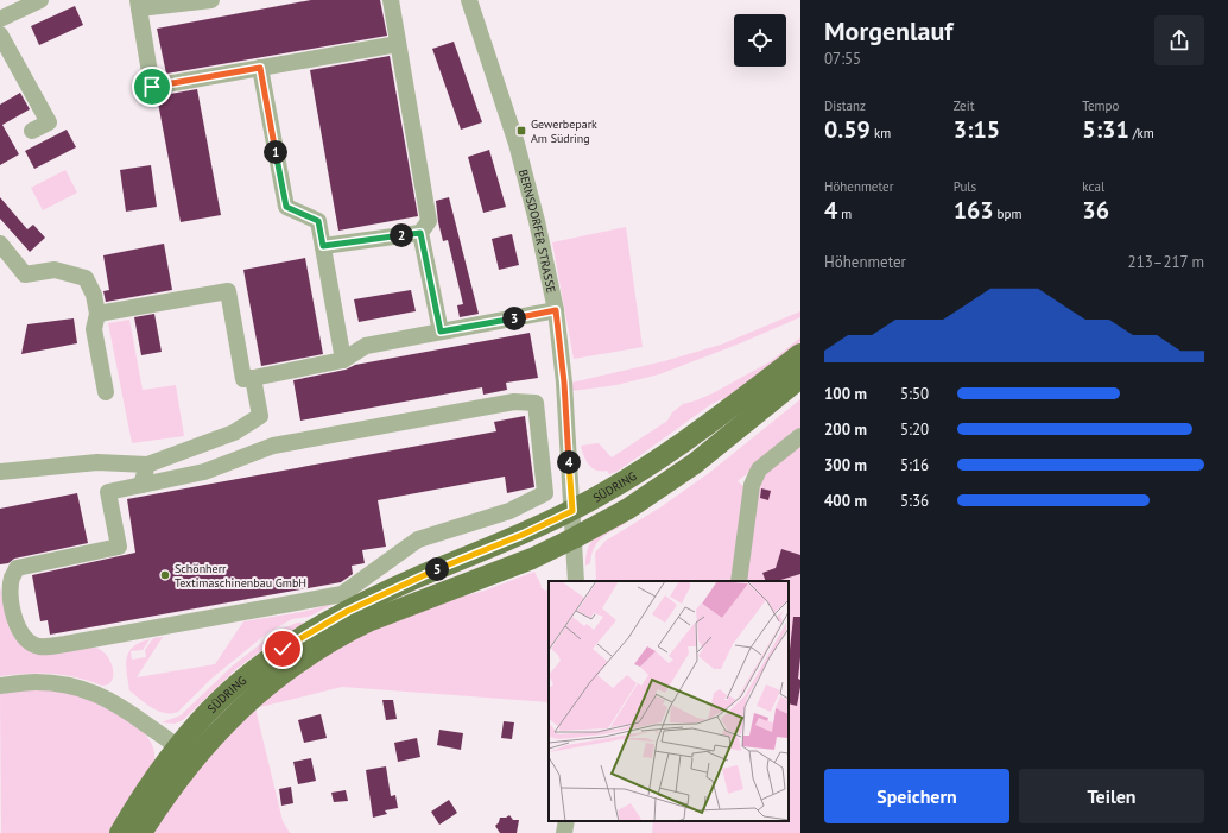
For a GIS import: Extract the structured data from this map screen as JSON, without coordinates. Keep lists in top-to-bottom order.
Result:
{
  "streets": {
    "main road": ["SÜDRING"],
    "street": ["BERNSDORFER STRASSE"]
  },
  "crossings": [
    ["BERNSDORFER STRASSE", "SÜDRING"]
  ],
  "places": {
    "transit": ["Gewerbepark Am Südring"],
    "other": ["Schönherr Textimaschinenbau GmbH"]
  },
  "page": {
    "heading": ["Morgenlauf", "07:55"],
    "stats": [
      ["Distanz", "0.59 km"],
      ["Zeit", "3:15"],
      ["Tempo", "5:31 /km"],
      ["Höhenmeter", "4 m"],
      ["Puls", "163 bpm"],
      ["kcal", "36"]
    ],
    "pins": [
      "1",
      "2",
      "3",
      "4",
      "5"
    ],
    "chart": ["Höhenmeter", "213–217 m"],
    "list": [
      {
        "name": "100 m",
        "note": "5:50"
      },
      {
        "name": "200 m",
        "note": "5:20"
      },
      {
        "name": "300 m",
        "note": "5:16"
      },
      {
        "name": "400 m",
        "note": "5:36"
      }
    ],
    "buttons": ["Speichern", "Teilen"]
  }
}
